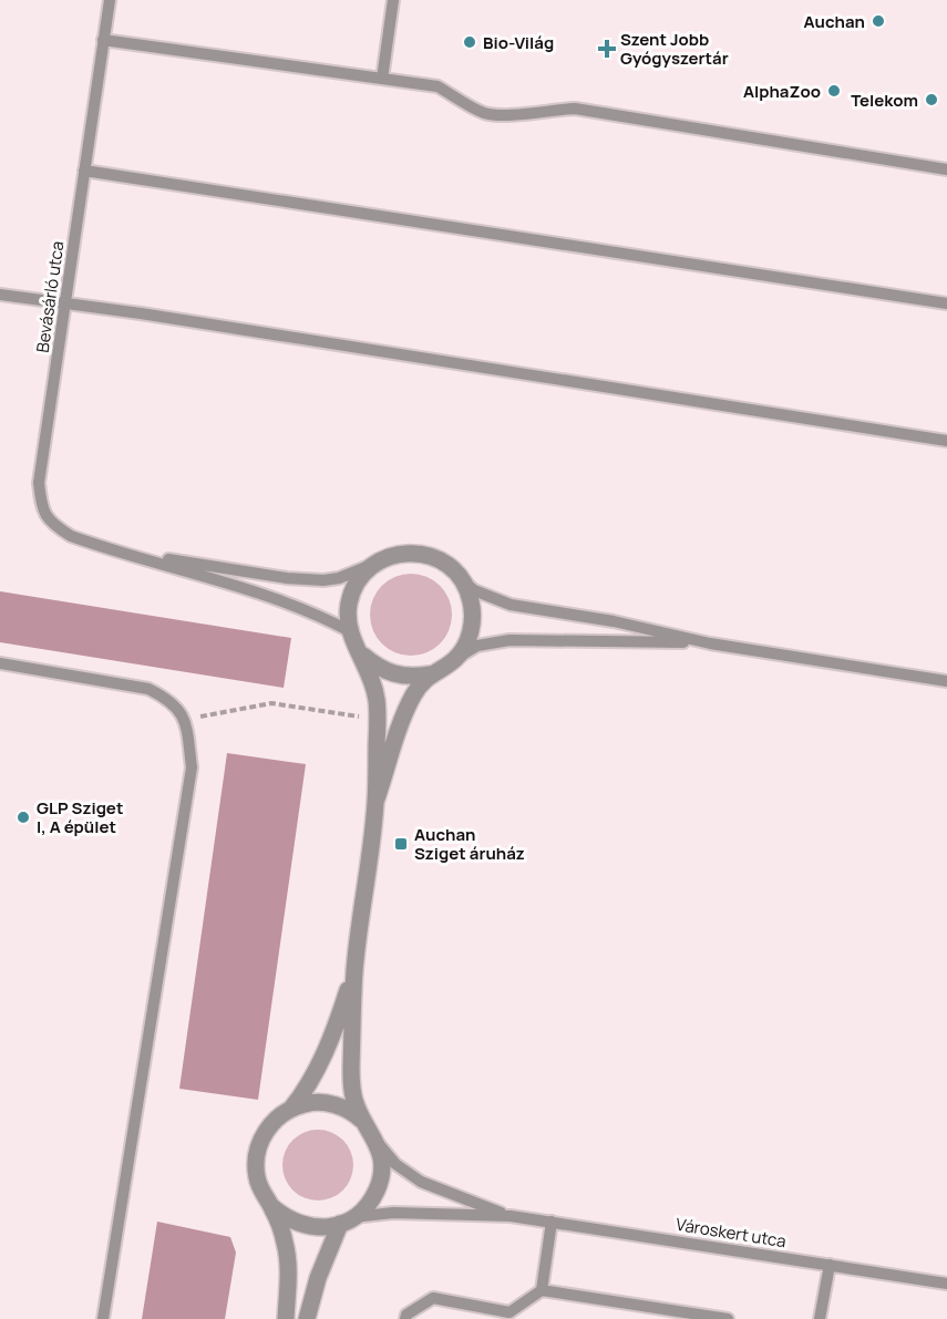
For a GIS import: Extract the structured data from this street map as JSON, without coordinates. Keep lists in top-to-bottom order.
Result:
{
  "streets": {
    "lane": ["Bevásárló utca", "Városkert utca"]
  },
  "places": {
    "other": [
      "Auchan",
      "Bio-Világ",
      "AlphaZoo",
      "Telekom",
      "GLP Sziget I, A épület"
    ],
    "health": ["Szent Jobb Gyógyszertár"],
    "transit": ["Auchan Sziget áruház"]
  }
}
